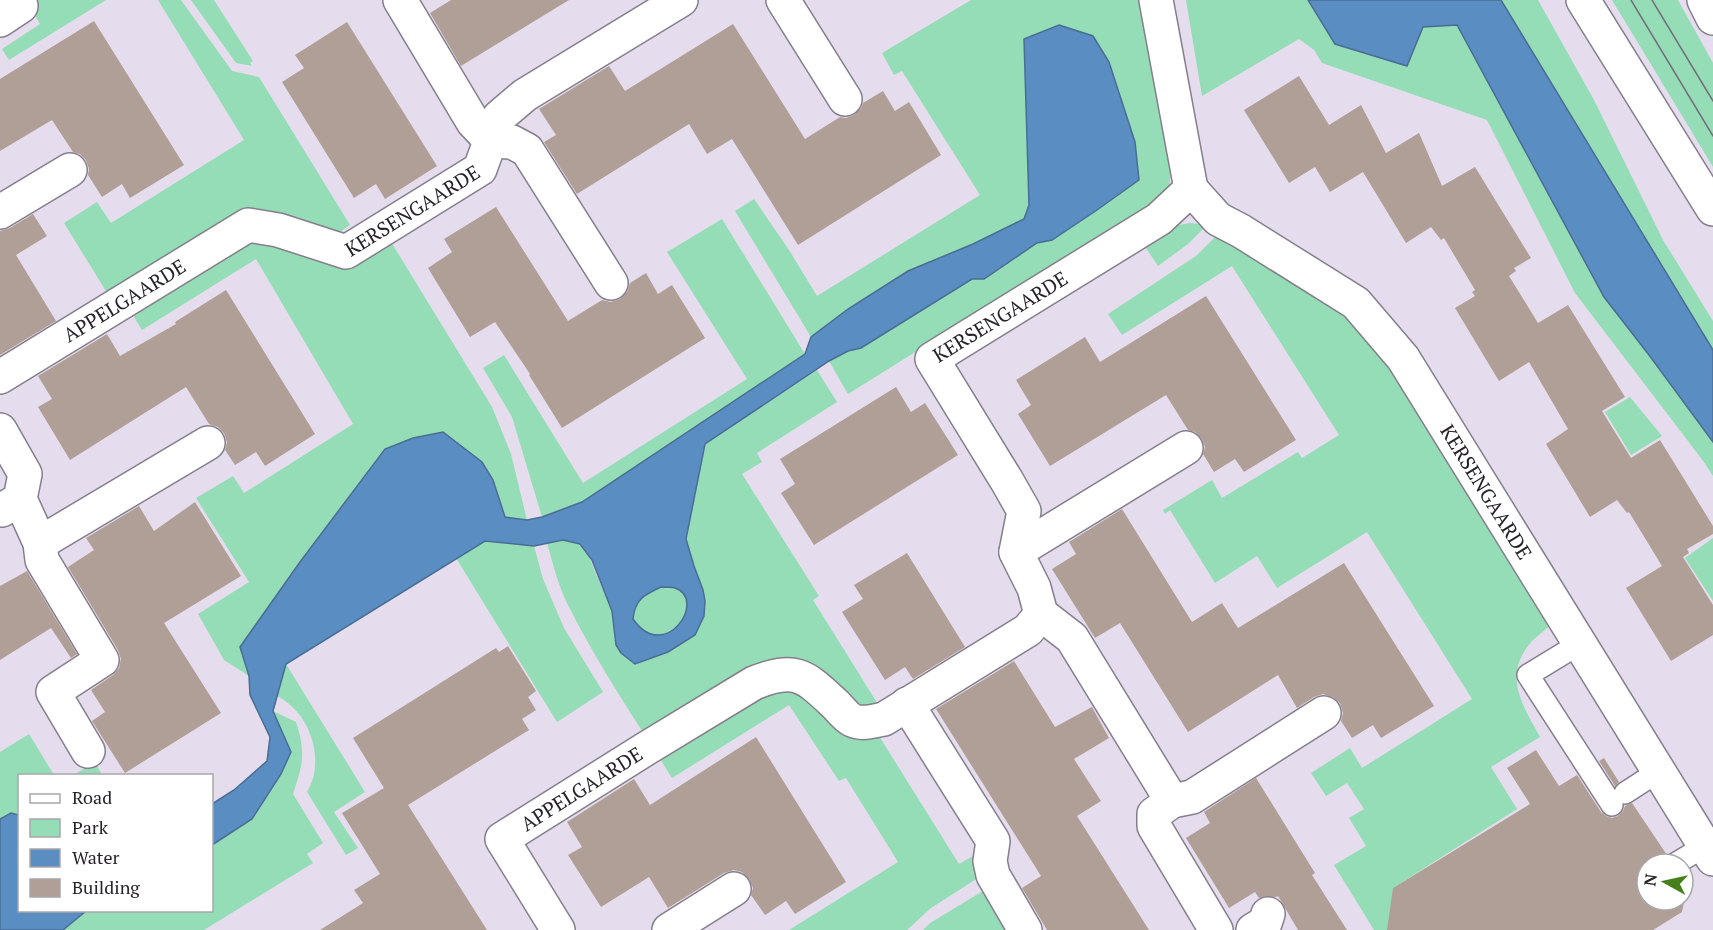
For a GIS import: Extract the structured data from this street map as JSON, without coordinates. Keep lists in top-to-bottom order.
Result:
{
  "streets": {
    "street": ["KERSENGAARDE", "APPELGAARDE"]
  },
  "crossings": [
    ["KERSENGAARDE", "APPELGAARDE"]
  ],
  "legend": [
    "Road",
    "Park",
    "Water",
    "Building"
  ],
  "north": "left"
}
